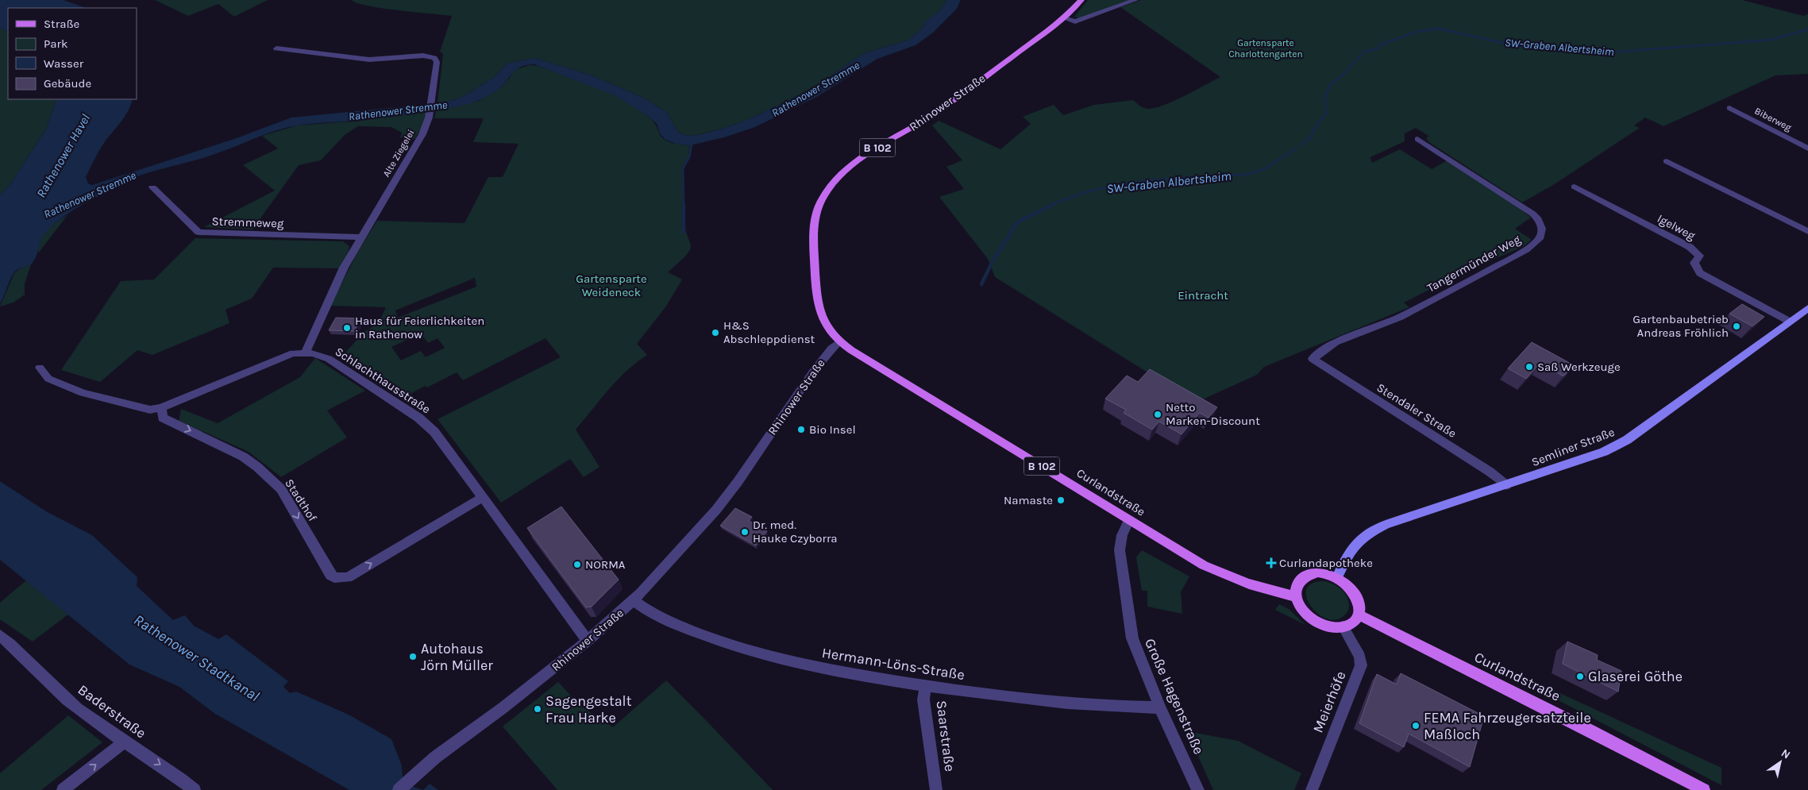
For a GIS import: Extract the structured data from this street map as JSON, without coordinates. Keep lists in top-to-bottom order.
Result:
{
  "streets": {
    "main road": ["Rhinower Straße", "B 102", "Curlandstraße"],
    "street": [
      "Biberweg",
      "Alte Ziegelei",
      "Stremmeweg",
      "Igelweg",
      "Tangermünder Weg",
      "Schlachthausstraße",
      "Stendaler Straße",
      "Semliner Straße",
      "Stadthof",
      "Hermann-Löns-Straße",
      "Große Hagenstraße",
      "Meierhöfe",
      "Baderstraße",
      "Saarstraße"
    ]
  },
  "crossings": [
    ["Rhinower Straße", "Schlachthausstraße"],
    ["Rhinower Straße", "Curlandstraße"],
    ["Rhinower Straße", "Hermann-Löns-Straße"],
    ["Alte Ziegelei", "Stremmeweg"],
    ["Alte Ziegelei", "Schlachthausstraße"],
    ["Igelweg", "Semliner Straße"],
    ["Tangermünder Weg", "Stendaler Straße"],
    ["Schlachthausstraße", "Stadthof"],
    ["Stendaler Straße", "Semliner Straße"],
    ["Semliner Straße", "Curlandstraße"],
    ["Semliner Straße", "Meierhöfe"],
    ["Curlandstraße", "Große Hagenstraße"],
    ["Curlandstraße", "Meierhöfe"],
    ["Hermann-Löns-Straße", "Große Hagenstraße"],
    ["Hermann-Löns-Straße", "Saarstraße"]
  ],
  "water": [
    "SW-Graben Albertsheim",
    "Rathenower Stremme",
    "Rathenower Havel",
    "Rathenower Stadtkanal"
  ],
  "parks": ["Gartensparte Charlottengarten", "Gartensparte Weideneck", "Eintracht"],
  "places": {
    "other": [
      "Gartenbaubetrieb Andreas Fröhlich",
      "Haus für Feierlichkeiten in Rathenow",
      "H&S Abschleppdienst",
      "Saß Werkzeuge",
      "Netto Marken-Discount",
      "Bio Insel",
      "Namaste",
      "Dr. med. Hauke Czyborra",
      "NORMA",
      "Autohaus Jörn Müller",
      "Glaserei Göthe",
      "Sagengestalt Frau Harke",
      "FEMA Fahrzeugersatzteile Maßloch"
    ],
    "health": ["Curlandapotheke"]
  },
  "legend": [
    "Straße",
    "Park",
    "Wasser",
    "Gebäude"
  ],
  "north": "top right"
}
